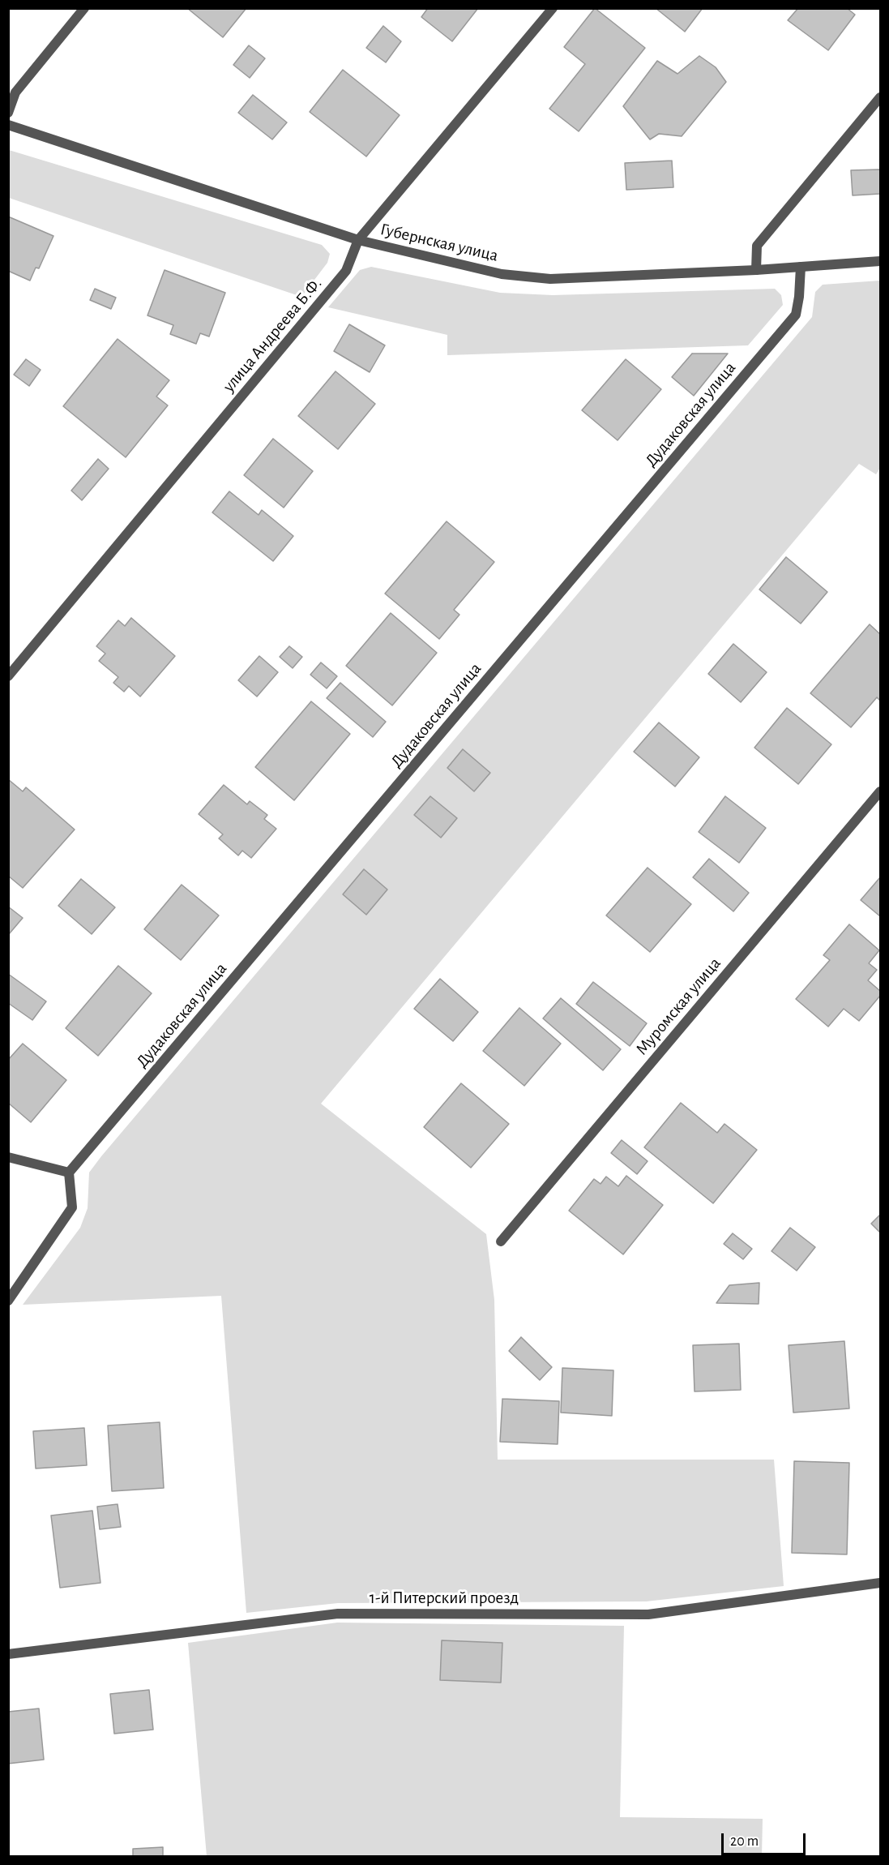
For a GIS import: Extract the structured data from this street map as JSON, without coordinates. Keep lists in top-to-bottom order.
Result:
{
  "streets": {
    "street": [
      "Губернская улица",
      "улица Андреева Б.Ф.",
      "Дудаковская улица",
      "Муромская улица",
      "1-й Питерский проезд"
    ]
  },
  "crossings": [
    ["Губернская улица", "улица Андреева Б.Ф."],
    ["Губернская улица", "Дудаковская улица"]
  ],
  "scale_bar": "20 m"
}
